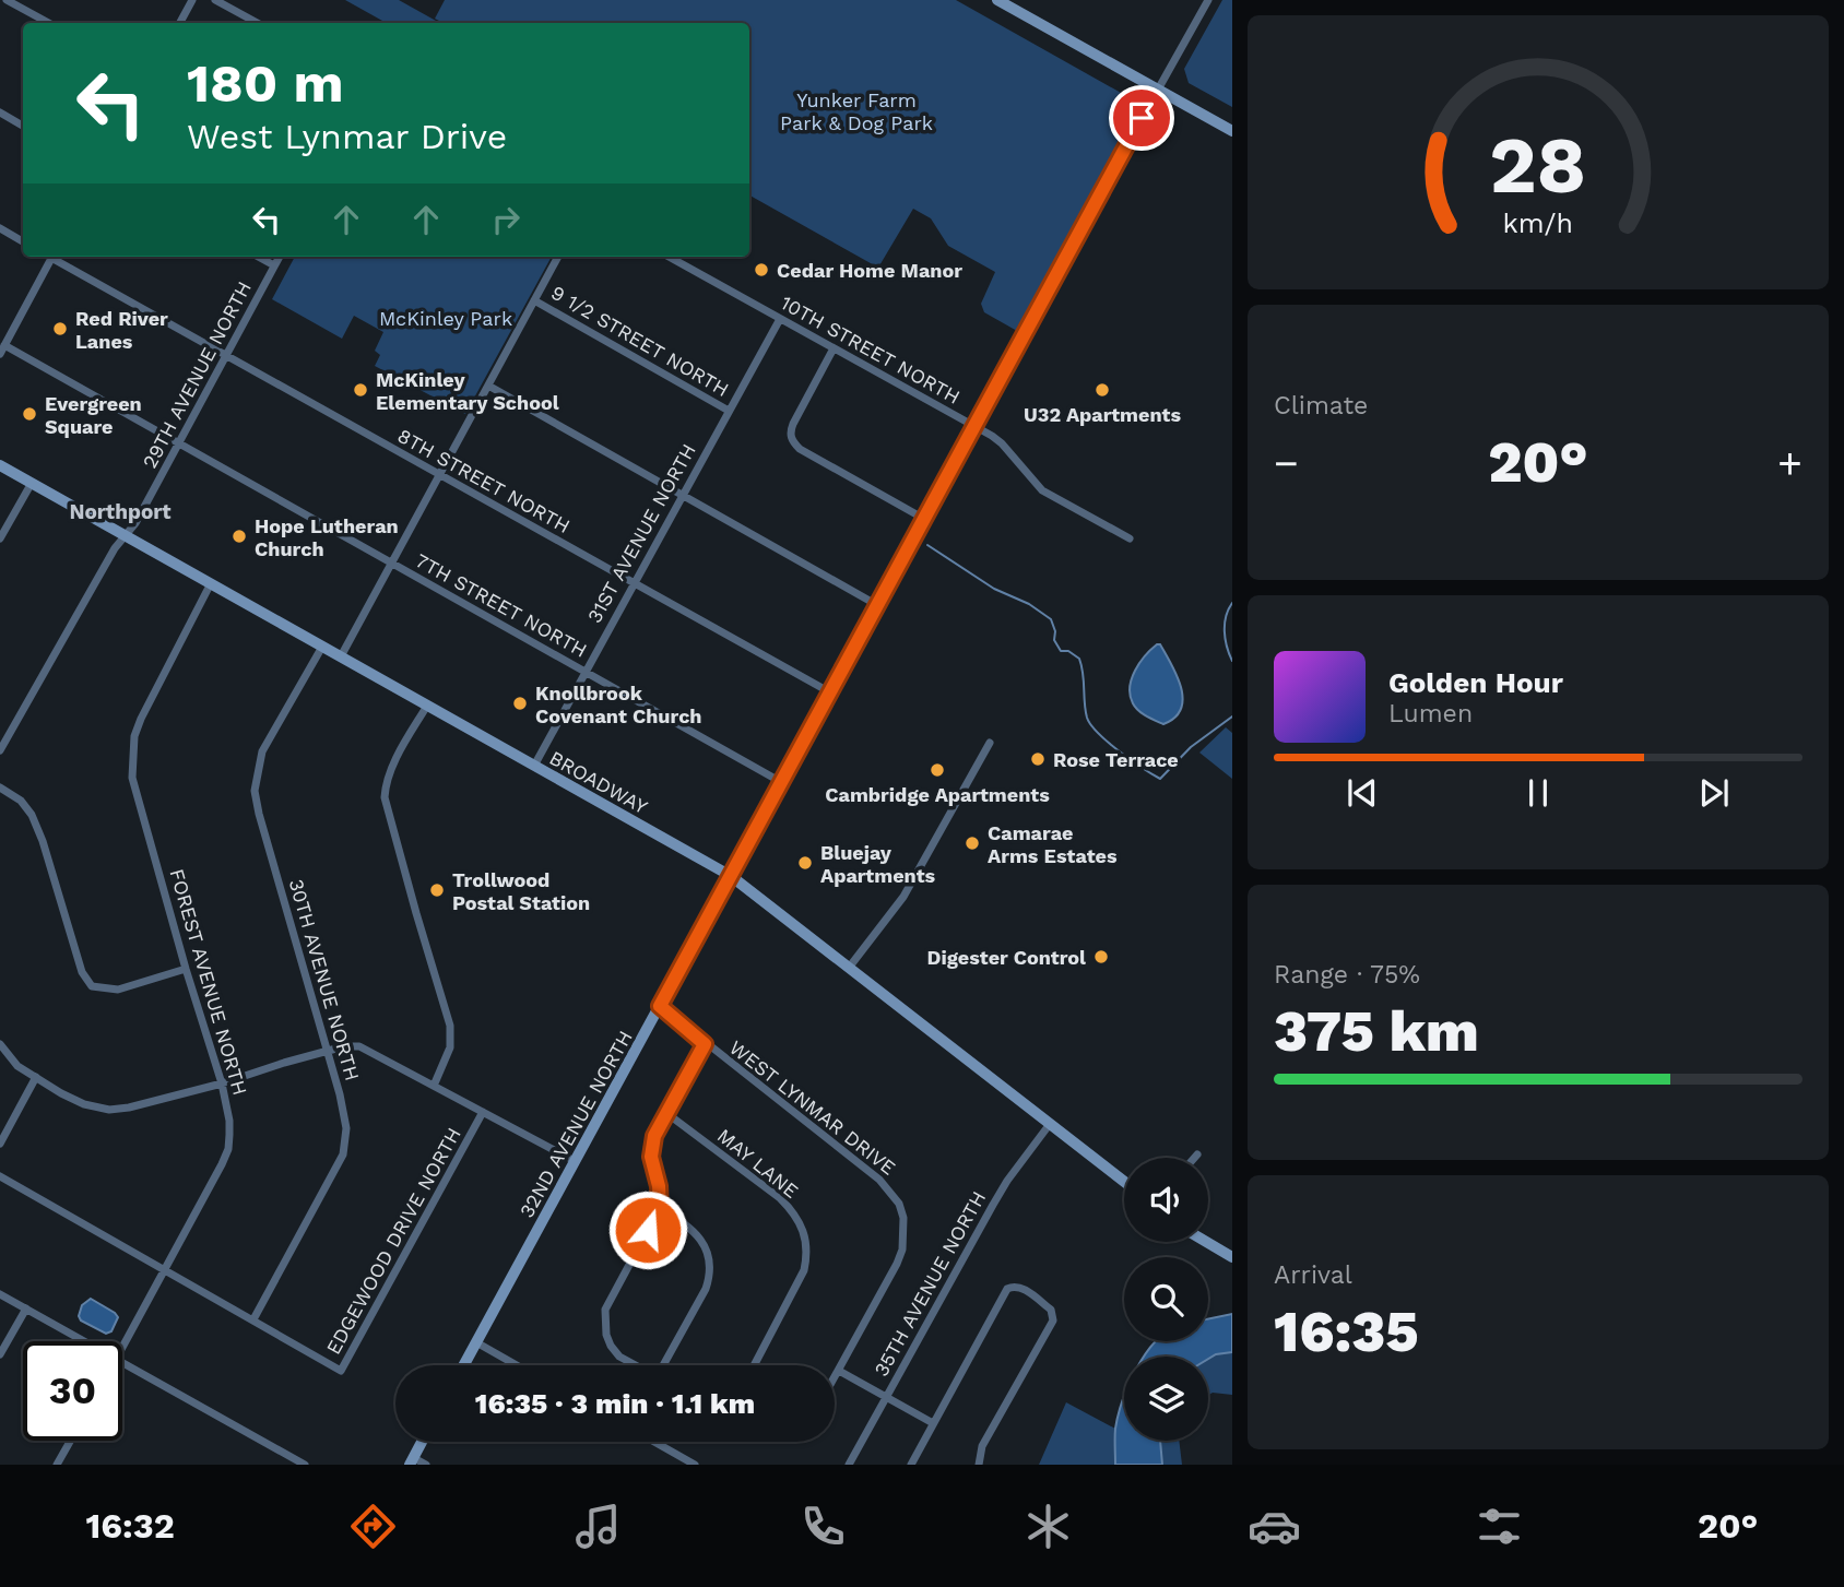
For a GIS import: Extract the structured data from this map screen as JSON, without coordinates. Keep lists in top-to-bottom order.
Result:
{
  "streets": {
    "street": [
      "9 1/2 STREET NORTH",
      "10TH STREET NORTH",
      "29TH AVENUE NORTH",
      "8TH STREET NORTH",
      "31ST AVENUE NORTH",
      "7TH STREET NORTH",
      "BROADWAY",
      "30TH AVENUE NORTH",
      "FOREST AVENUE NORTH",
      "WEST LYNMAR DRIVE",
      "32ND AVENUE NORTH",
      "MAY LANE",
      "EDGEWOOD DRIVE NORTH",
      "35TH AVENUE NORTH"
    ]
  },
  "crossings": [
    ["9 1/2 STREET NORTH", "31ST AVENUE NORTH"],
    ["10TH STREET NORTH", "31ST AVENUE NORTH"],
    ["10TH STREET NORTH", "32ND AVENUE NORTH"],
    ["29TH AVENUE NORTH", "8TH STREET NORTH"],
    ["29TH AVENUE NORTH", "7TH STREET NORTH"],
    ["29TH AVENUE NORTH", "BROADWAY"],
    ["8TH STREET NORTH", "31ST AVENUE NORTH"],
    ["8TH STREET NORTH", "32ND AVENUE NORTH"],
    ["31ST AVENUE NORTH", "7TH STREET NORTH"],
    ["31ST AVENUE NORTH", "BROADWAY"],
    ["7TH STREET NORTH", "32ND AVENUE NORTH"],
    ["BROADWAY", "30TH AVENUE NORTH"],
    ["BROADWAY", "FOREST AVENUE NORTH"],
    ["BROADWAY", "32ND AVENUE NORTH"],
    ["BROADWAY", "35TH AVENUE NORTH"],
    ["30TH AVENUE NORTH", "EDGEWOOD DRIVE NORTH"],
    ["FOREST AVENUE NORTH", "EDGEWOOD DRIVE NORTH"],
    ["WEST LYNMAR DRIVE", "32ND AVENUE NORTH"]
  ],
  "districts": ["Northport"],
  "parks": ["Yunker Farm Park & Dog Park", "McKinley Park"],
  "places": [
    "Cedar Home Manor",
    "Red River Lanes",
    "McKinley Elementary School",
    "U32 Apartments",
    "Evergreen Square",
    "Hope Lutheran Church",
    "Knollbrook Covenant Church",
    "Rose Terrace",
    "Cambridge Apartments",
    "Camarae Arms Estates",
    "Bluejay Apartments",
    "Trollwood Postal Station",
    "Digester Control"
  ],
  "page": {
    "turn": ["180 m", "West Lynmar Drive"],
    "tile": [
      "Climate",
      ["Range · 75%", "375 km"],
      ["Arrival", "16:35"]
    ],
    "heat": ["−", "20°", "+"],
    "song": ["Golden Hour", "Lumen"],
    "limit": "30",
    "trip": "16:35 · 3 min · 1.1 km",
    "tabs": ["16:32", "20°"],
    "gauge": ["28", "km/h"]
  }
}
